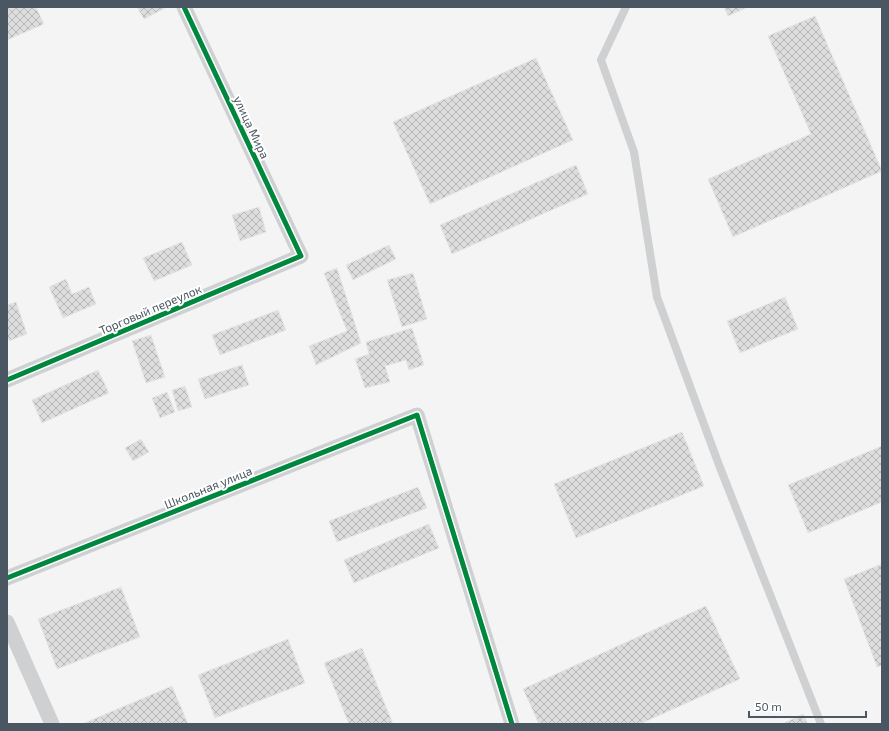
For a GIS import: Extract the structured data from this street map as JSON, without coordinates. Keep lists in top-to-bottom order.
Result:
{
  "streets": {
    "street": ["улица Мира", "Торговый переулок", "Школьная улица"]
  },
  "crossings": [
    ["улица Мира", "Торговый переулок"]
  ],
  "scale_bar": "50 m"
}
